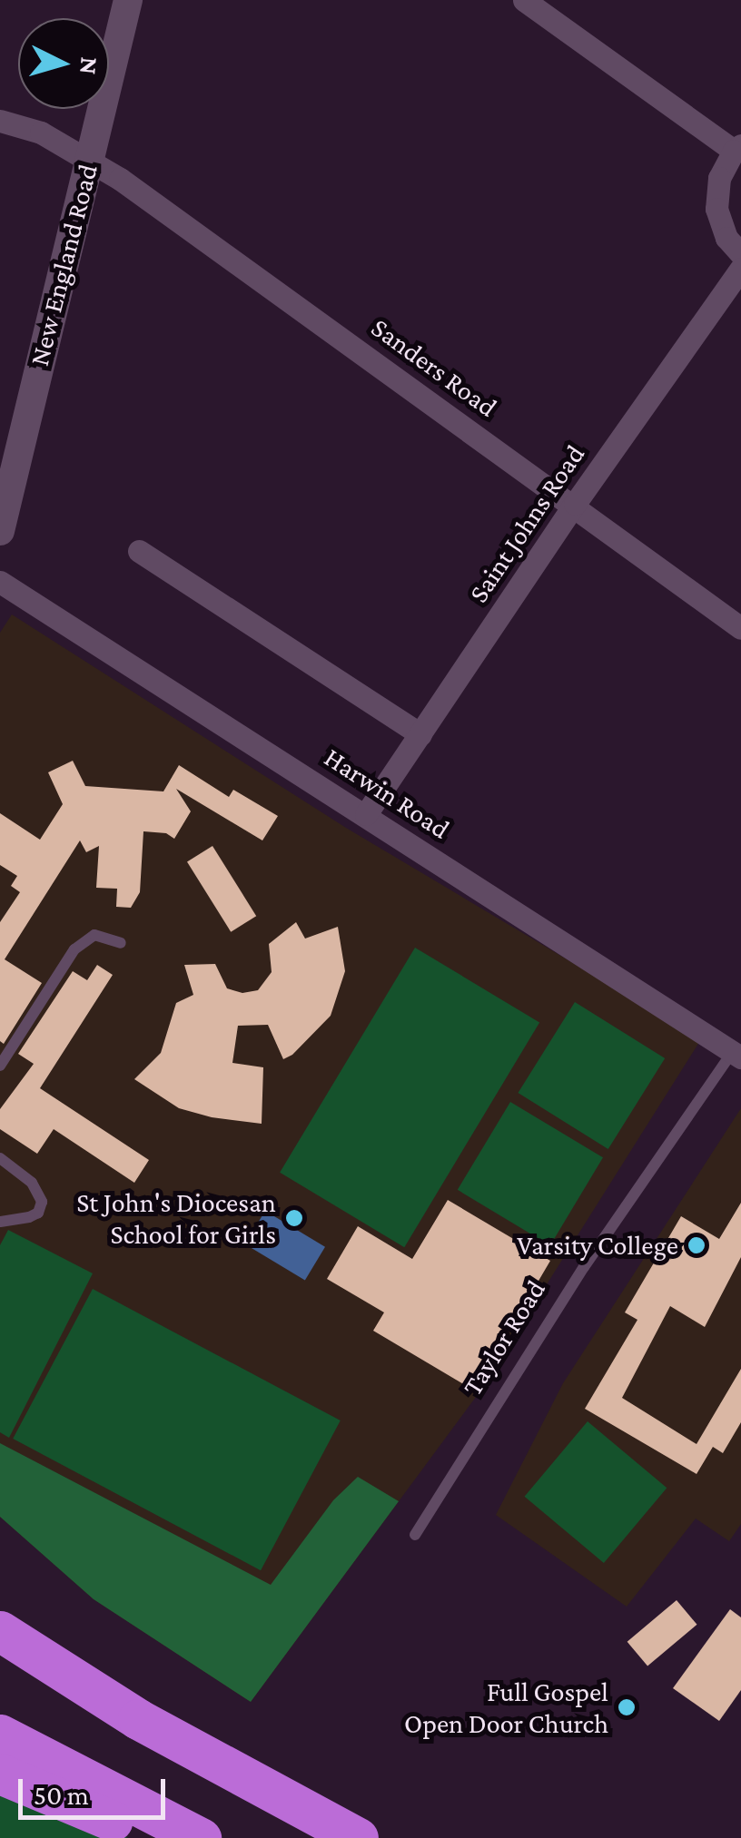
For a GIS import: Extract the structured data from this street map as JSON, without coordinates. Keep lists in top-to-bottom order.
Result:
{
  "streets": {
    "street": [
      "New England Road",
      "Sanders Road",
      "Saint Johns Road",
      "Harwin Road"
    ],
    "lane": ["Taylor Road"]
  },
  "crossings": [
    ["New England Road", "Sanders Road"],
    ["Sanders Road", "Saint Johns Road"],
    ["Saint Johns Road", "Harwin Road"],
    ["Harwin Road", "Taylor Road"]
  ],
  "places": ["St John's Diocesan School for Girls", "Varsity College", "Full Gospel Open Door Church"],
  "scale_bar": "50 m",
  "north": "right"
}
